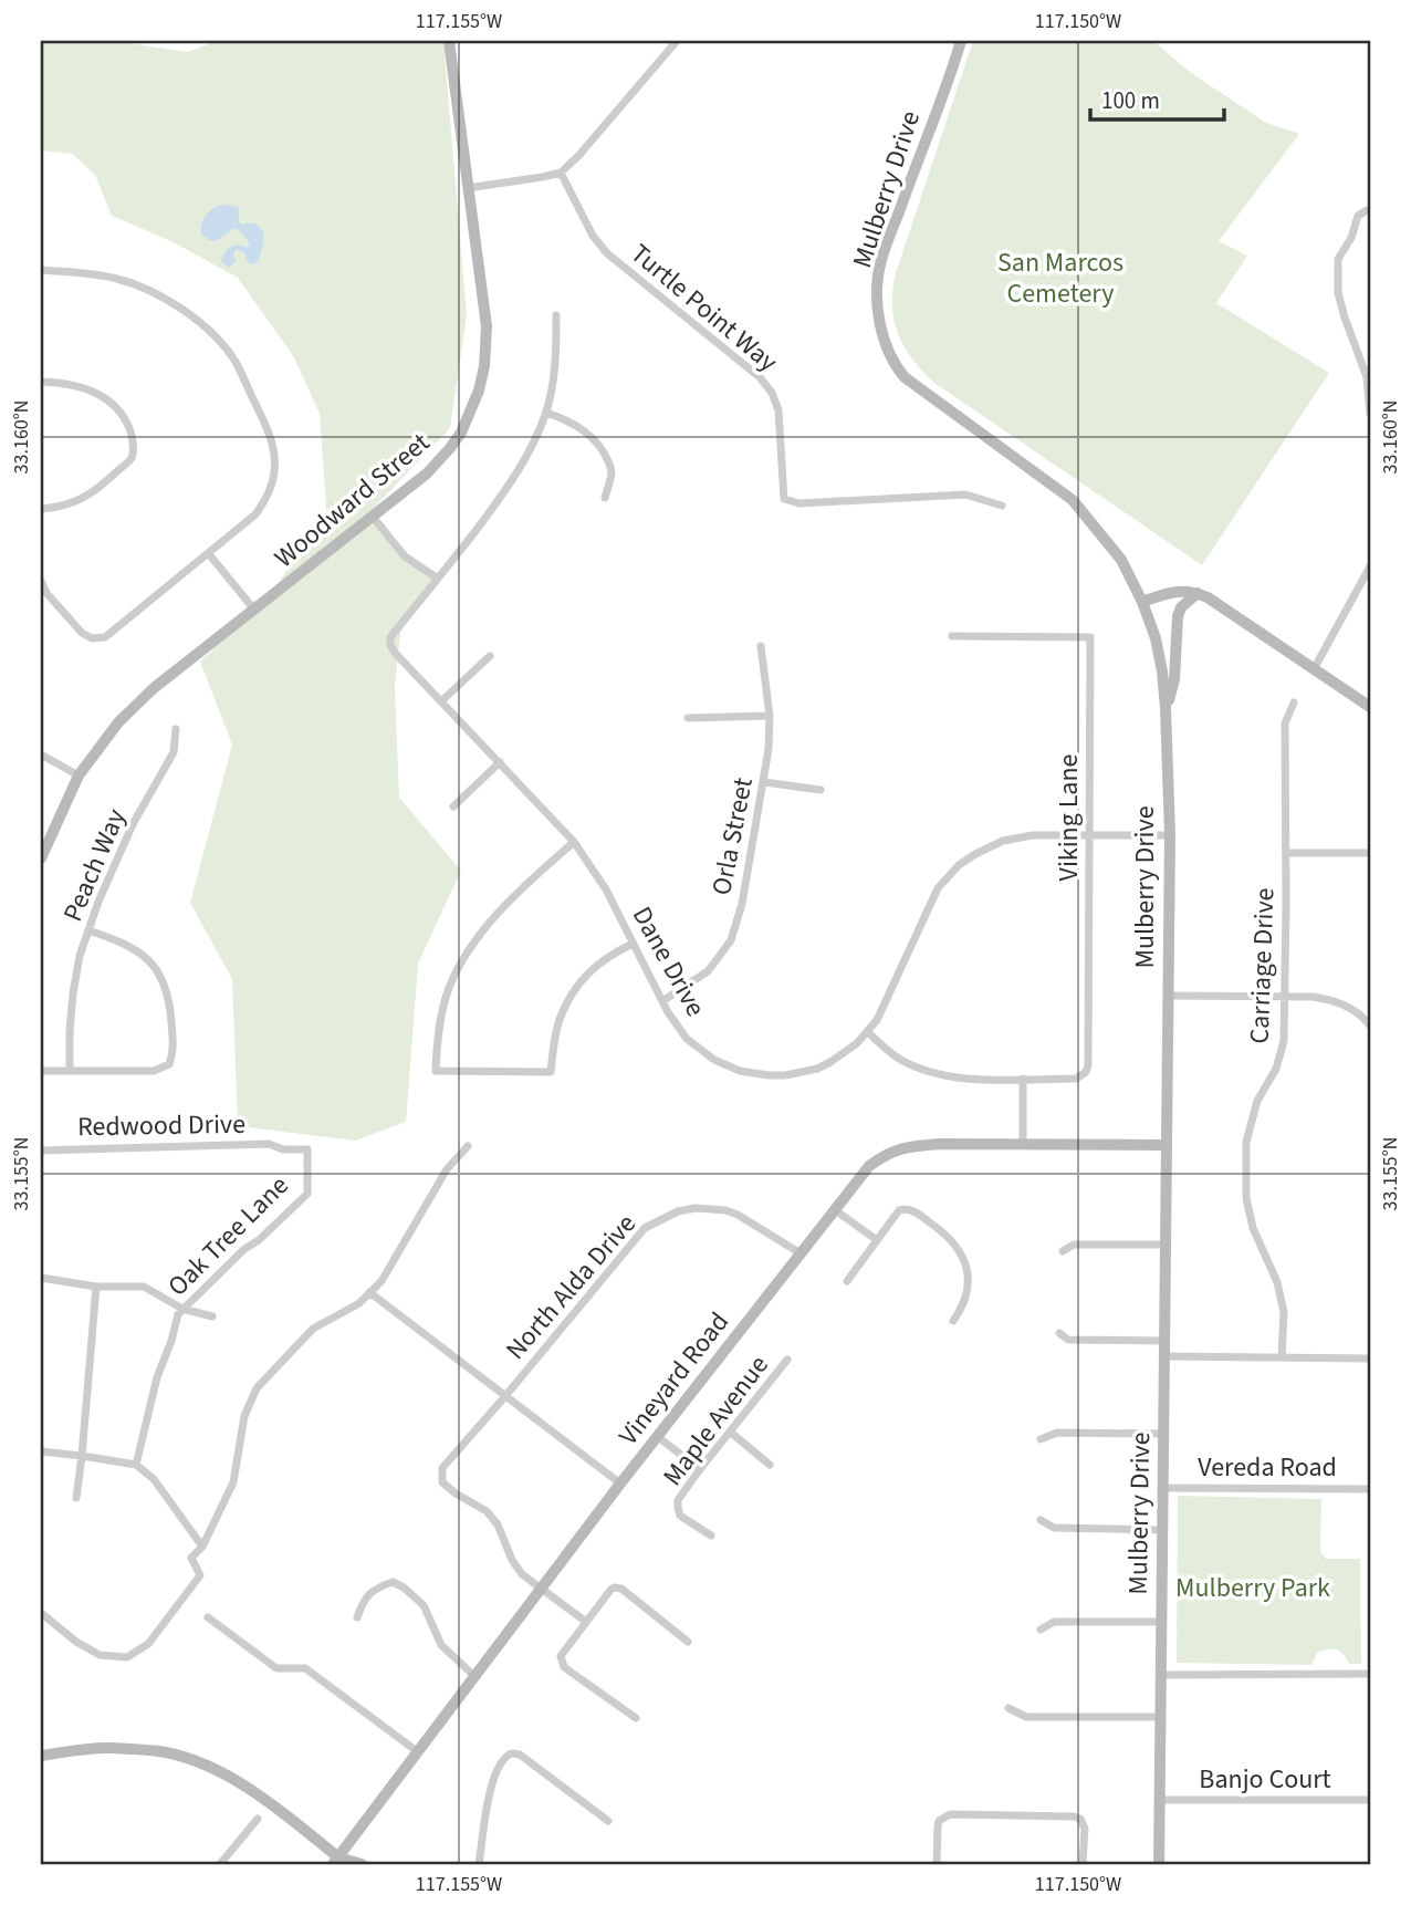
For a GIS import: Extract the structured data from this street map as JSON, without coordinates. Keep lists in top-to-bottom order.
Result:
{
  "streets": {
    "street": [
      "Mulberry Drive",
      "Turtle Point Way",
      "Woodward Street",
      "Viking Lane",
      "Orla Street",
      "Peach Way",
      "Dane Drive",
      "Carriage Drive",
      "Redwood Drive",
      "Oak Tree Lane",
      "North Alda Drive",
      "Vineyard Road",
      "Maple Avenue",
      "Vereda Road",
      "Banjo Court"
    ]
  },
  "crossings": [
    ["Mulberry Drive", "Dane Drive"],
    ["Mulberry Drive", "Vineyard Road"],
    ["Mulberry Drive", "Vereda Road"],
    ["Mulberry Drive", "Banjo Court"],
    ["Viking Lane", "Dane Drive"],
    ["Orla Street", "Dane Drive"],
    ["Redwood Drive", "Oak Tree Lane"],
    ["North Alda Drive", "Vineyard Road"]
  ],
  "parks": ["San Marcos Cemetery", "Mulberry Park"],
  "scale_bar": "100 m",
  "coordinates": [
    "117.155°W",
    "117.150°W",
    "33.160°N",
    "33.155°N"
  ]
}
